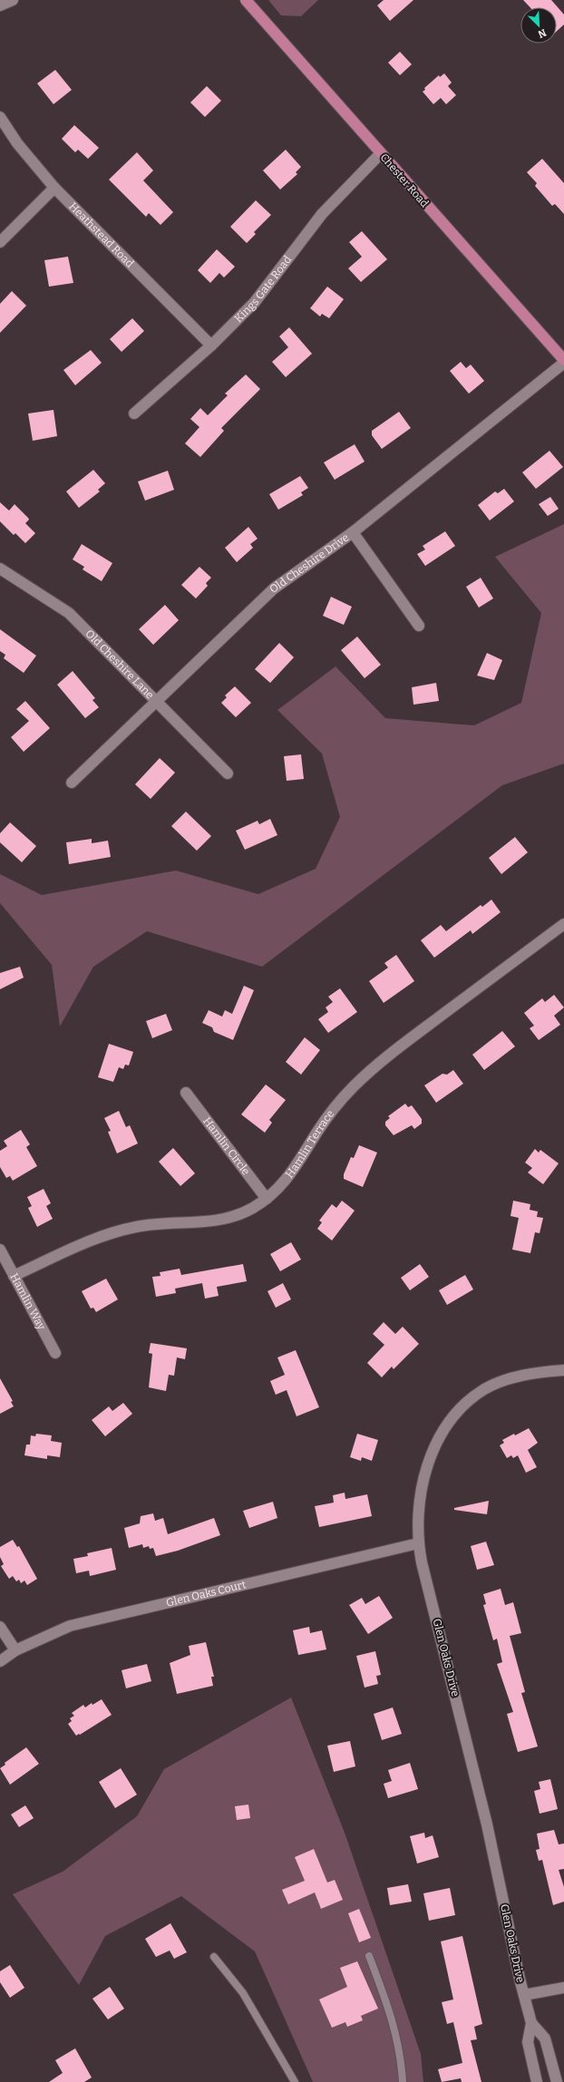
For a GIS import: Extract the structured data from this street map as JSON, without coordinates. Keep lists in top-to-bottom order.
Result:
{
  "streets": {
    "main road": ["Chester Road"],
    "street": [
      "Heathstead Road",
      "Kings Gate Road",
      "Old Cheshire Drive",
      "Old Cheshire Lane",
      "Hamlin Terrace",
      "Hamlin Circle",
      "Hamlin Way",
      "Glen Oaks Court",
      "Glen Oaks Drive"
    ]
  },
  "crossings": [
    ["Chester Road", "Kings Gate Road"],
    ["Chester Road", "Old Cheshire Drive"],
    ["Heathstead Road", "Kings Gate Road"],
    ["Old Cheshire Drive", "Old Cheshire Lane"],
    ["Hamlin Terrace", "Hamlin Circle"],
    ["Hamlin Terrace", "Hamlin Way"],
    ["Glen Oaks Court", "Glen Oaks Drive"]
  ],
  "north": "bottom right"
}
